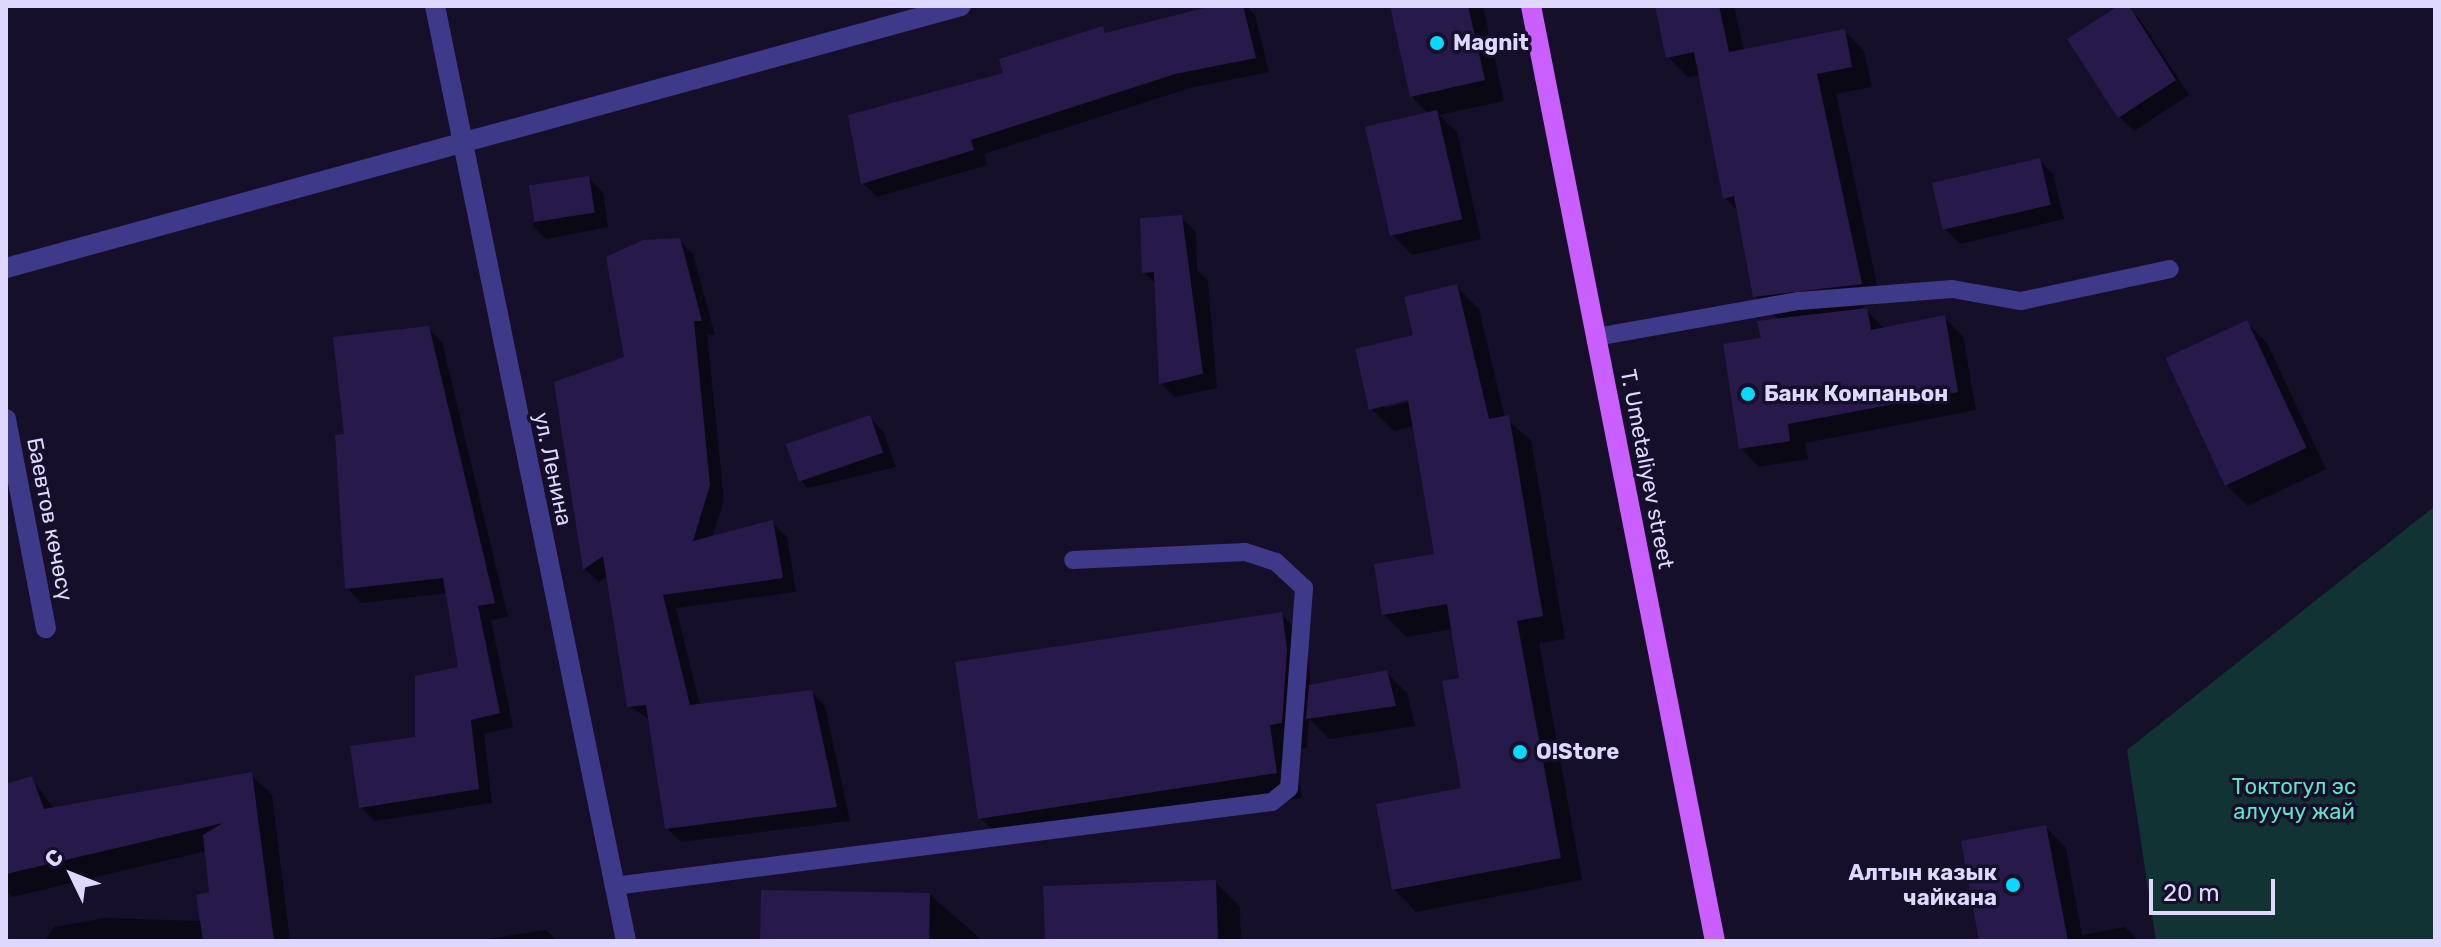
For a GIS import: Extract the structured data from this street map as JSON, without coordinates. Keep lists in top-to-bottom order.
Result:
{
  "streets": {
    "main road": ["T. Umetaliyev street"],
    "street": ["ул. Ленина", "Баевтов көчөсү"]
  },
  "parks": ["Токтогул эс алуучу жай"],
  "places": [
    "Magnit",
    "Банк Компаньон",
    "O!Store",
    "Алтын казык чайкана"
  ],
  "scale_bar": "20 m",
  "north": "top left"
}
